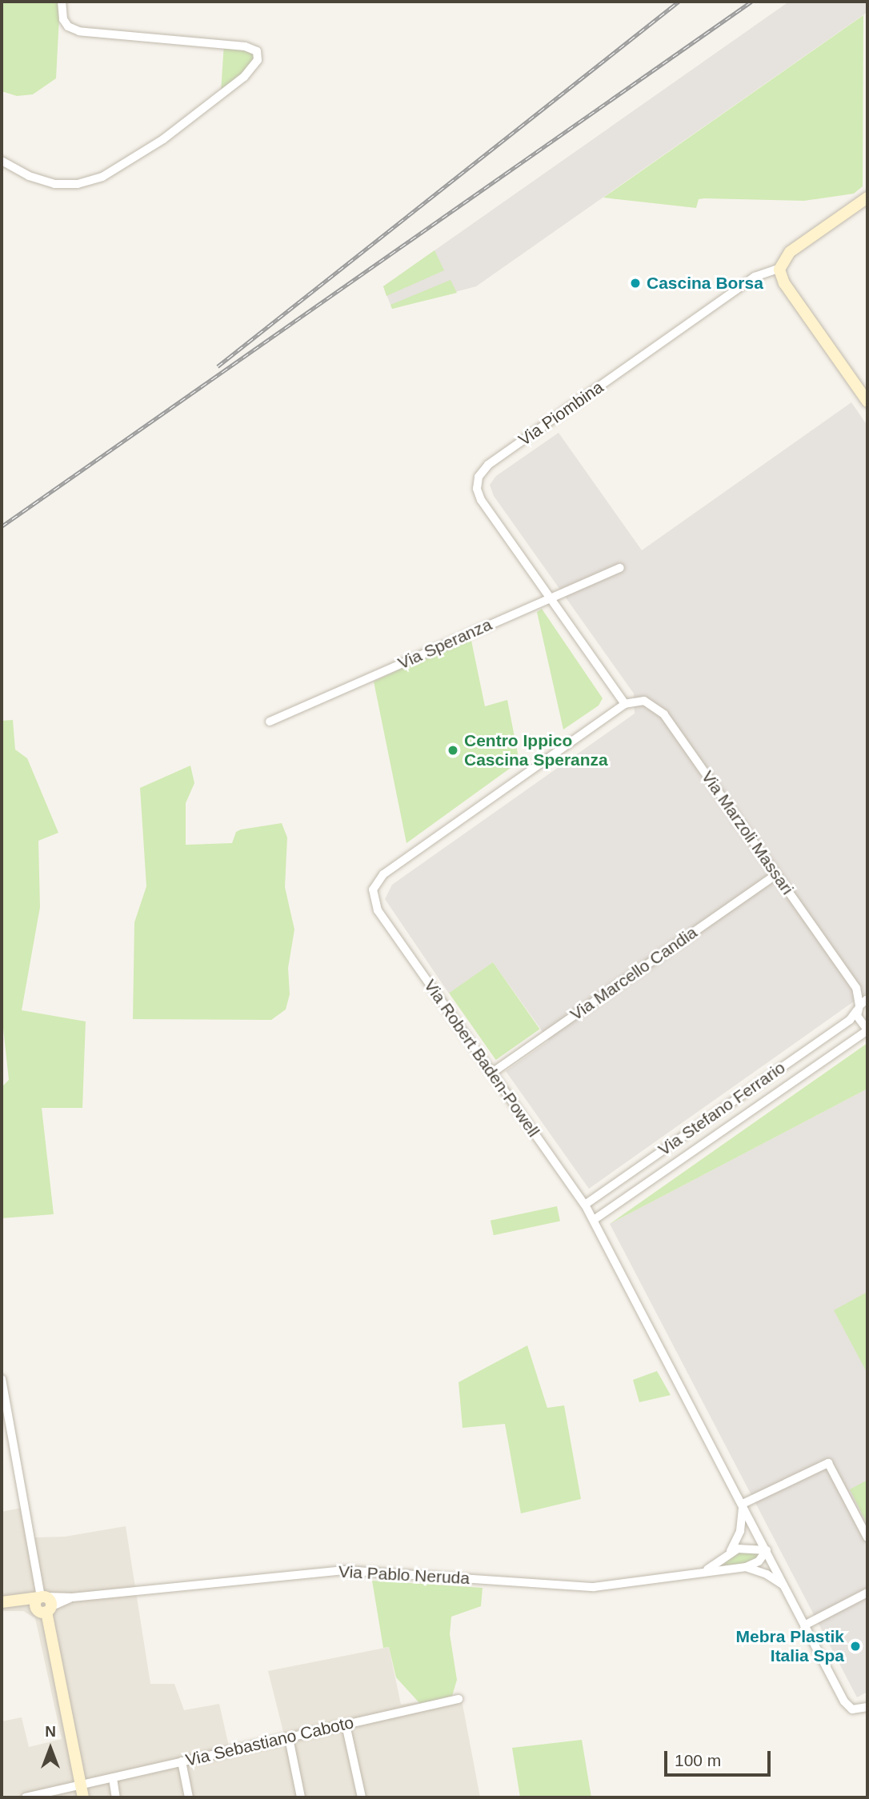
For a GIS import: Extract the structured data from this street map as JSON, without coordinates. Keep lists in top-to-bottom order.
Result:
{
  "streets": {
    "street": [
      "Via Piombina",
      "Via Speranza",
      "Via Marzoli Massari",
      "Via Marcello Candia",
      "Via Robert Baden-Powell",
      "Via Stefano Ferrario",
      "Via Pablo Neruda",
      "Via Sebastiano Caboto"
    ]
  },
  "crossings": [
    ["Via Piombina", "Via Speranza"],
    ["Via Piombina", "Via Marzoli Massari"],
    ["Via Piombina", "Via Robert Baden-Powell"],
    ["Via Marzoli Massari", "Via Marcello Candia"],
    ["Via Marzoli Massari", "Via Robert Baden-Powell"],
    ["Via Marzoli Massari", "Via Stefano Ferrario"],
    ["Via Marcello Candia", "Via Robert Baden-Powell"],
    ["Via Robert Baden-Powell", "Via Stefano Ferrario"]
  ],
  "places": ["Cascina Borsa", "Centro Ippico Cascina Speranza", "Mebra Plastik Italia Spa"],
  "scale_bar": "100 m",
  "north": "top"
}
